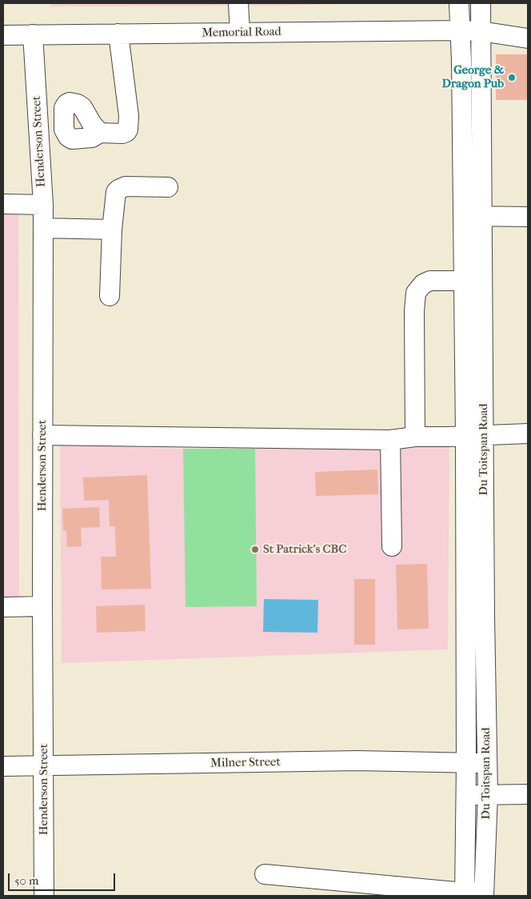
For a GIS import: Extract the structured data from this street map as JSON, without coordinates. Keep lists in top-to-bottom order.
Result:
{
  "streets": {
    "street": [
      "Memorial Road",
      "Henderson Street",
      "Du Toitspan Road",
      "Milner Street"
    ]
  },
  "crossings": [
    ["Memorial Road", "Henderson Street"],
    ["Memorial Road", "Du Toitspan Road"],
    ["Henderson Street", "Milner Street"],
    ["Du Toitspan Road", "Milner Street"]
  ],
  "places": ["George & Dragon Pub", "St Patrick's CBC"],
  "scale_bar": "50 m"
}
